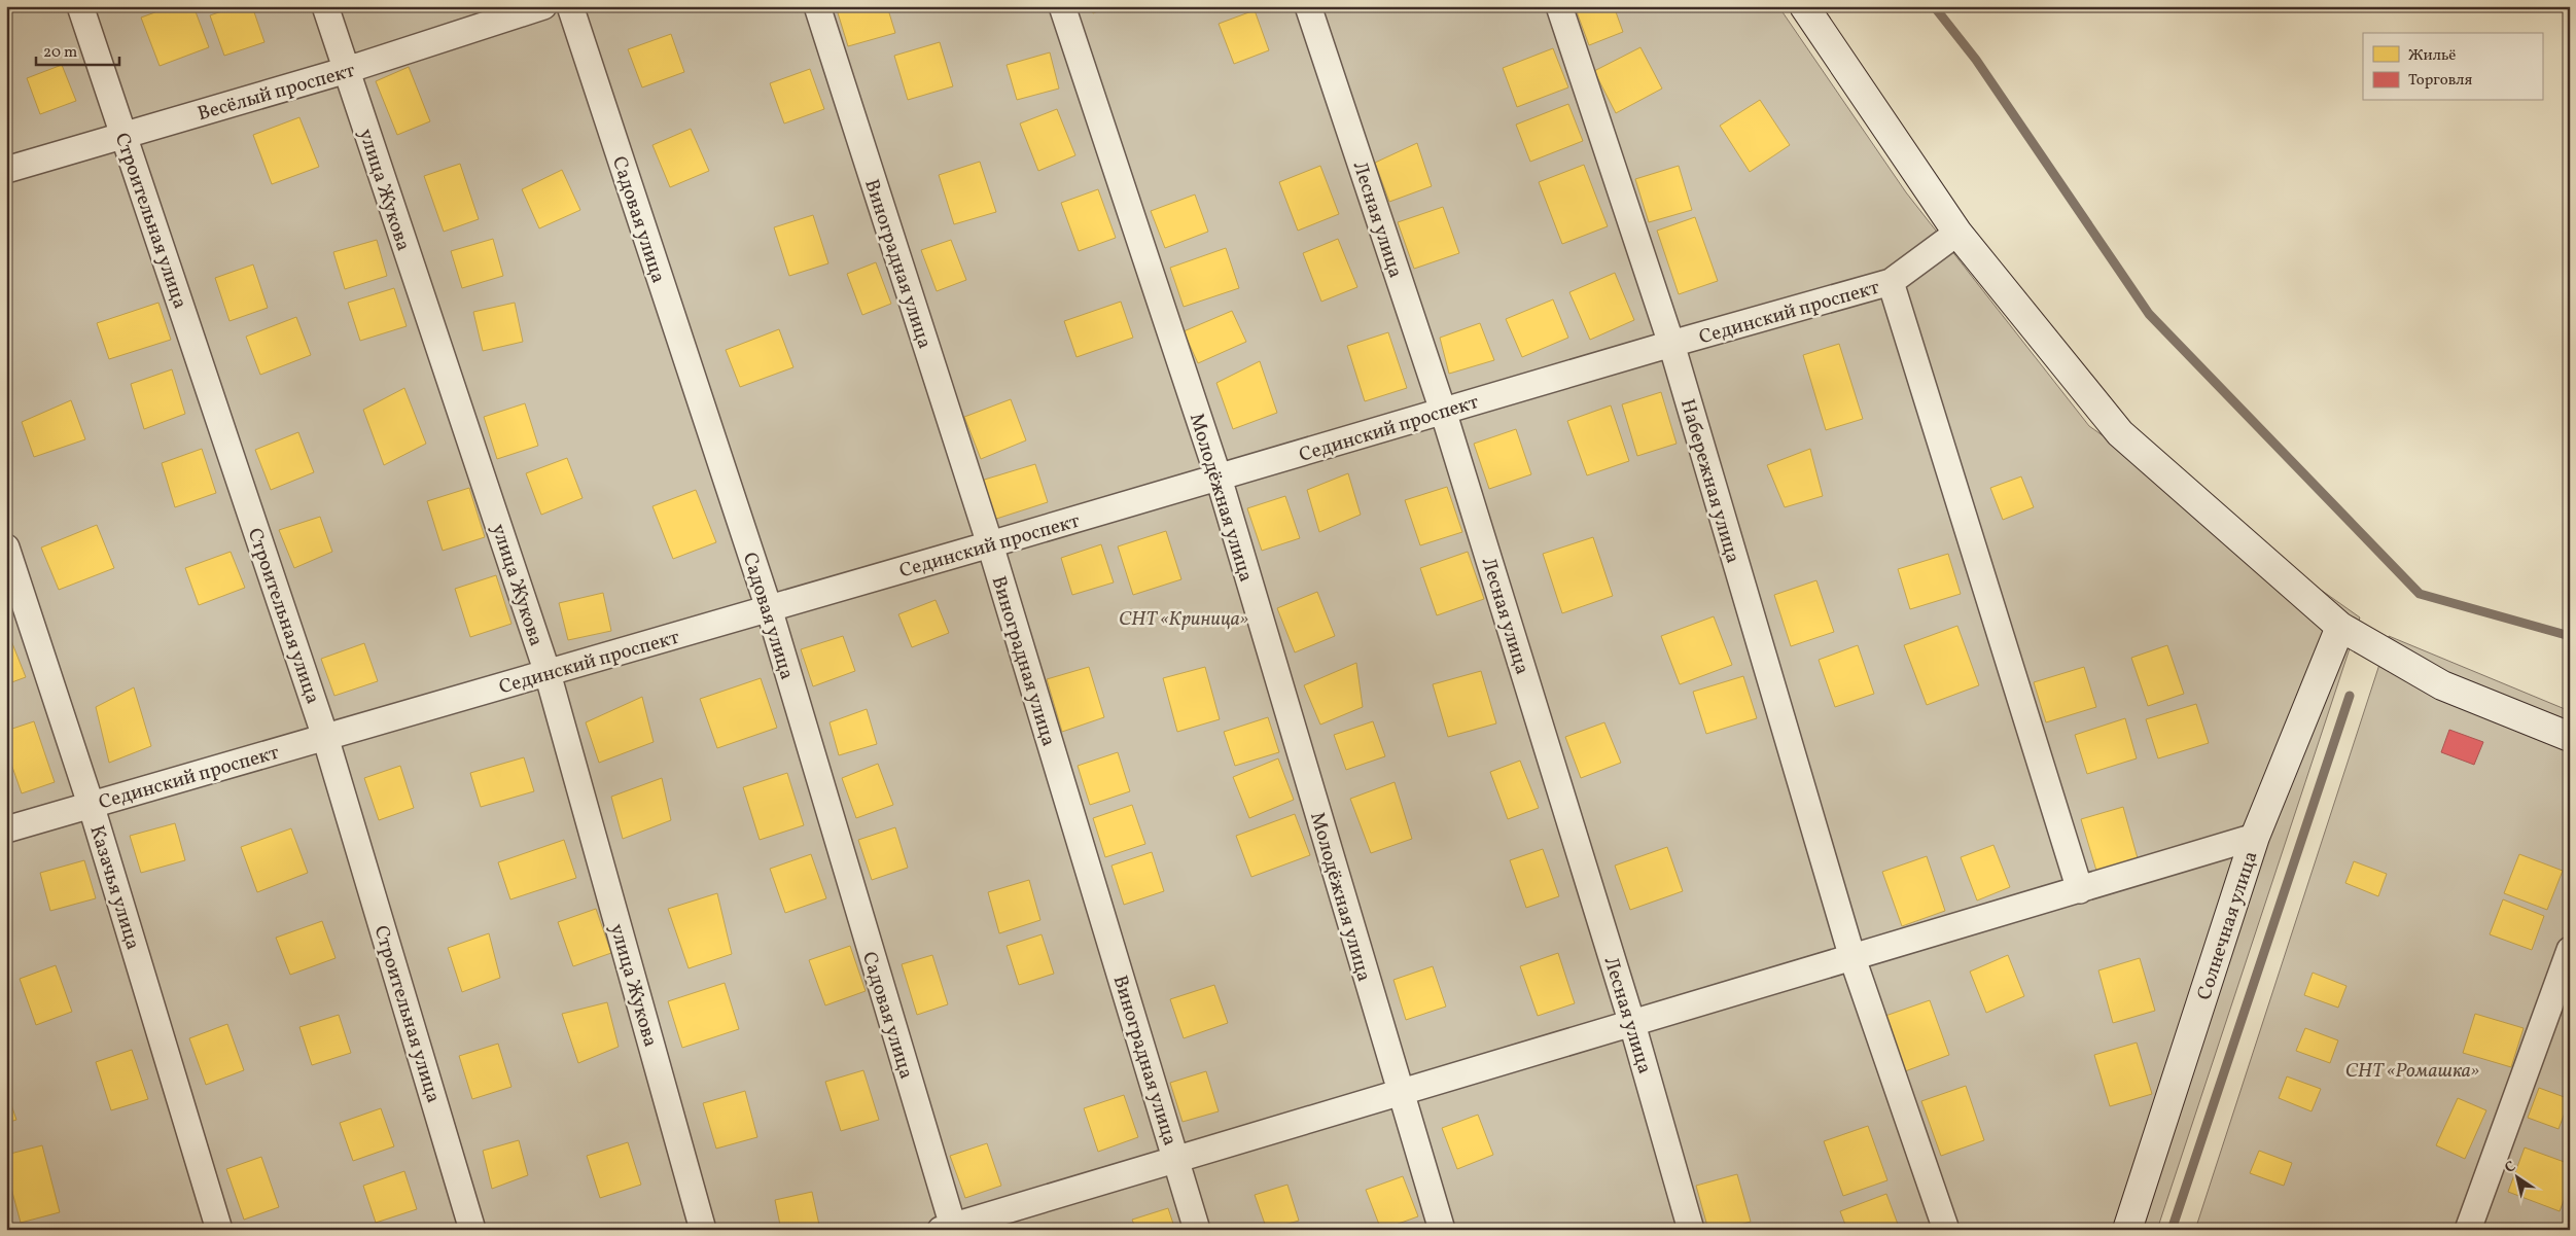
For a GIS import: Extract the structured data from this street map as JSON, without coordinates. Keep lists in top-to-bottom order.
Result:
{
  "streets": {
    "street": [
      "Весёлый проспект",
      "улица Жукова",
      "Садовая улица",
      "Лесная улица",
      "Строительная улица",
      "Виноградная улица",
      "Сединский проспект",
      "Набережная улица",
      "Молодёжная улица",
      "Казачья улица",
      "Солнечная улица"
    ]
  },
  "crossings": [
    ["Весёлый проспект", "улица Жукова"],
    ["Весёлый проспект", "Строительная улица"],
    ["улица Жукова", "Сединский проспект"],
    ["Садовая улица", "Сединский проспект"],
    ["Лесная улица", "Сединский проспект"],
    ["Строительная улица", "Сединский проспект"],
    ["Виноградная улица", "Сединский проспект"],
    ["Сединский проспект", "Набережная улица"],
    ["Сединский проспект", "Молодёжная улица"],
    ["Сединский проспект", "Казачья улица"]
  ],
  "parks": ["СНТ «Криница»", "СНТ «Ромашка»"],
  "legend": ["Жильё", "Торговля"],
  "scale_bar": "20 m",
  "north": "top left"
}
